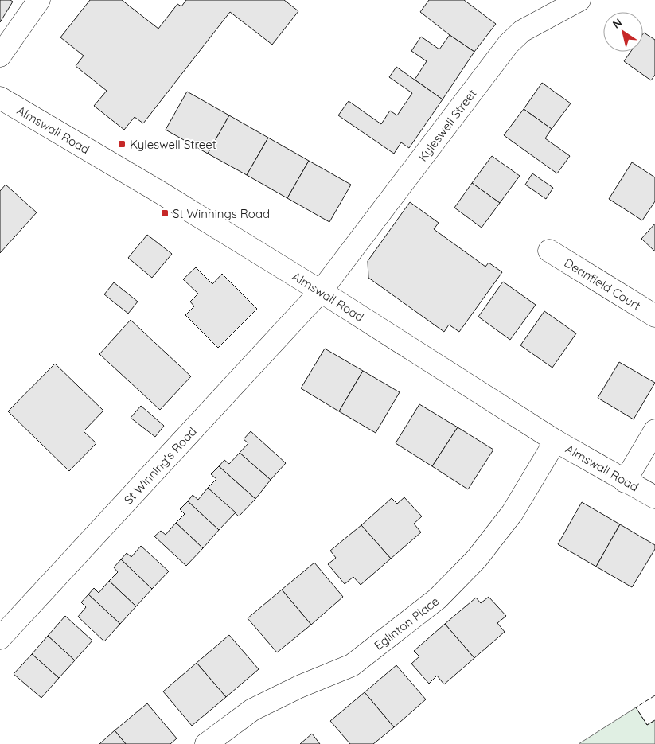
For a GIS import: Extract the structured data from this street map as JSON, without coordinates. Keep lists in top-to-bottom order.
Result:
{
  "streets": {
    "street": [
      "Kyleswell Street",
      "Almswall Road",
      "Deanfield Court",
      "St Winning's Road",
      "Eglinton Place"
    ]
  },
  "crossings": [
    ["Kyleswell Street", "Almswall Road"],
    ["Kyleswell Street", "St Winning's Road"],
    ["Almswall Road", "St Winning's Road"],
    ["Almswall Road", "Eglinton Place"]
  ],
  "places": {
    "transit": ["Kyleswell Street", "St Winnings Road"]
  },
  "north": "top left"
}
